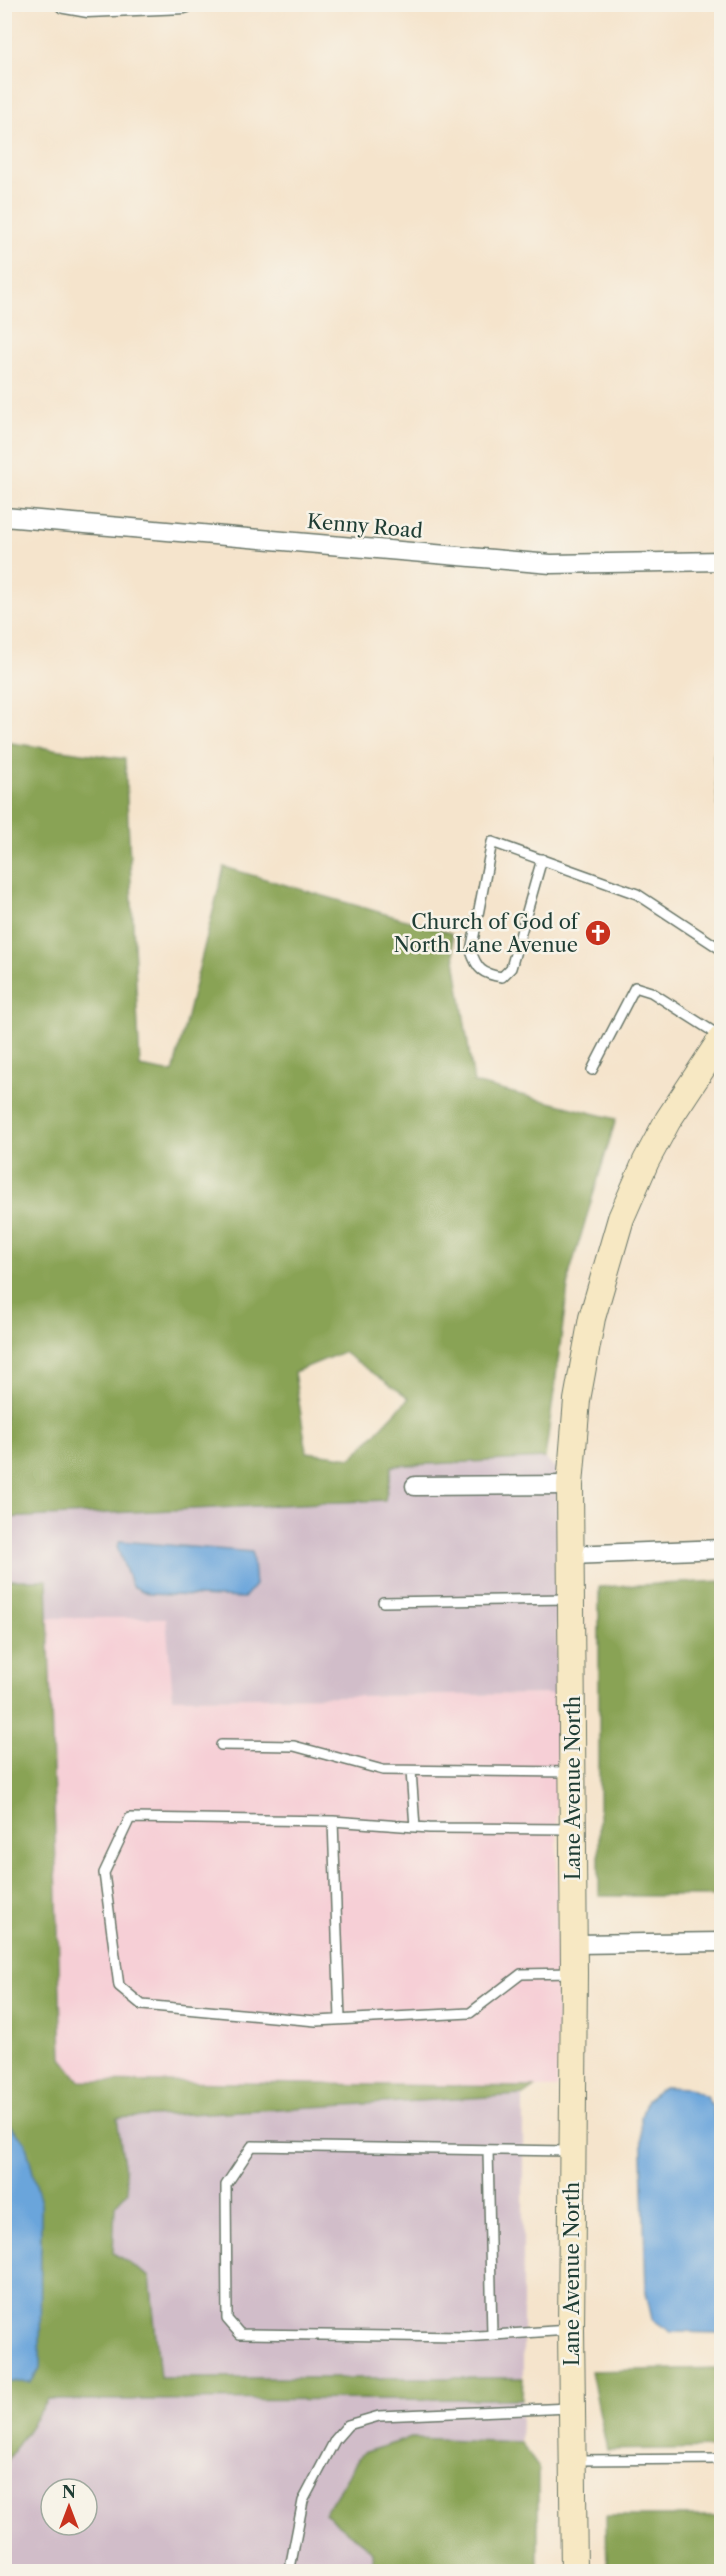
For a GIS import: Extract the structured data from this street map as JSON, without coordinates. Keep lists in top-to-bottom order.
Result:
{
  "streets": {
    "main road": ["Lane Avenue North"],
    "street": ["Kenny Road"]
  },
  "places": {
    "church": ["Church of God of North Lane Avenue"]
  },
  "north": "top"
}
